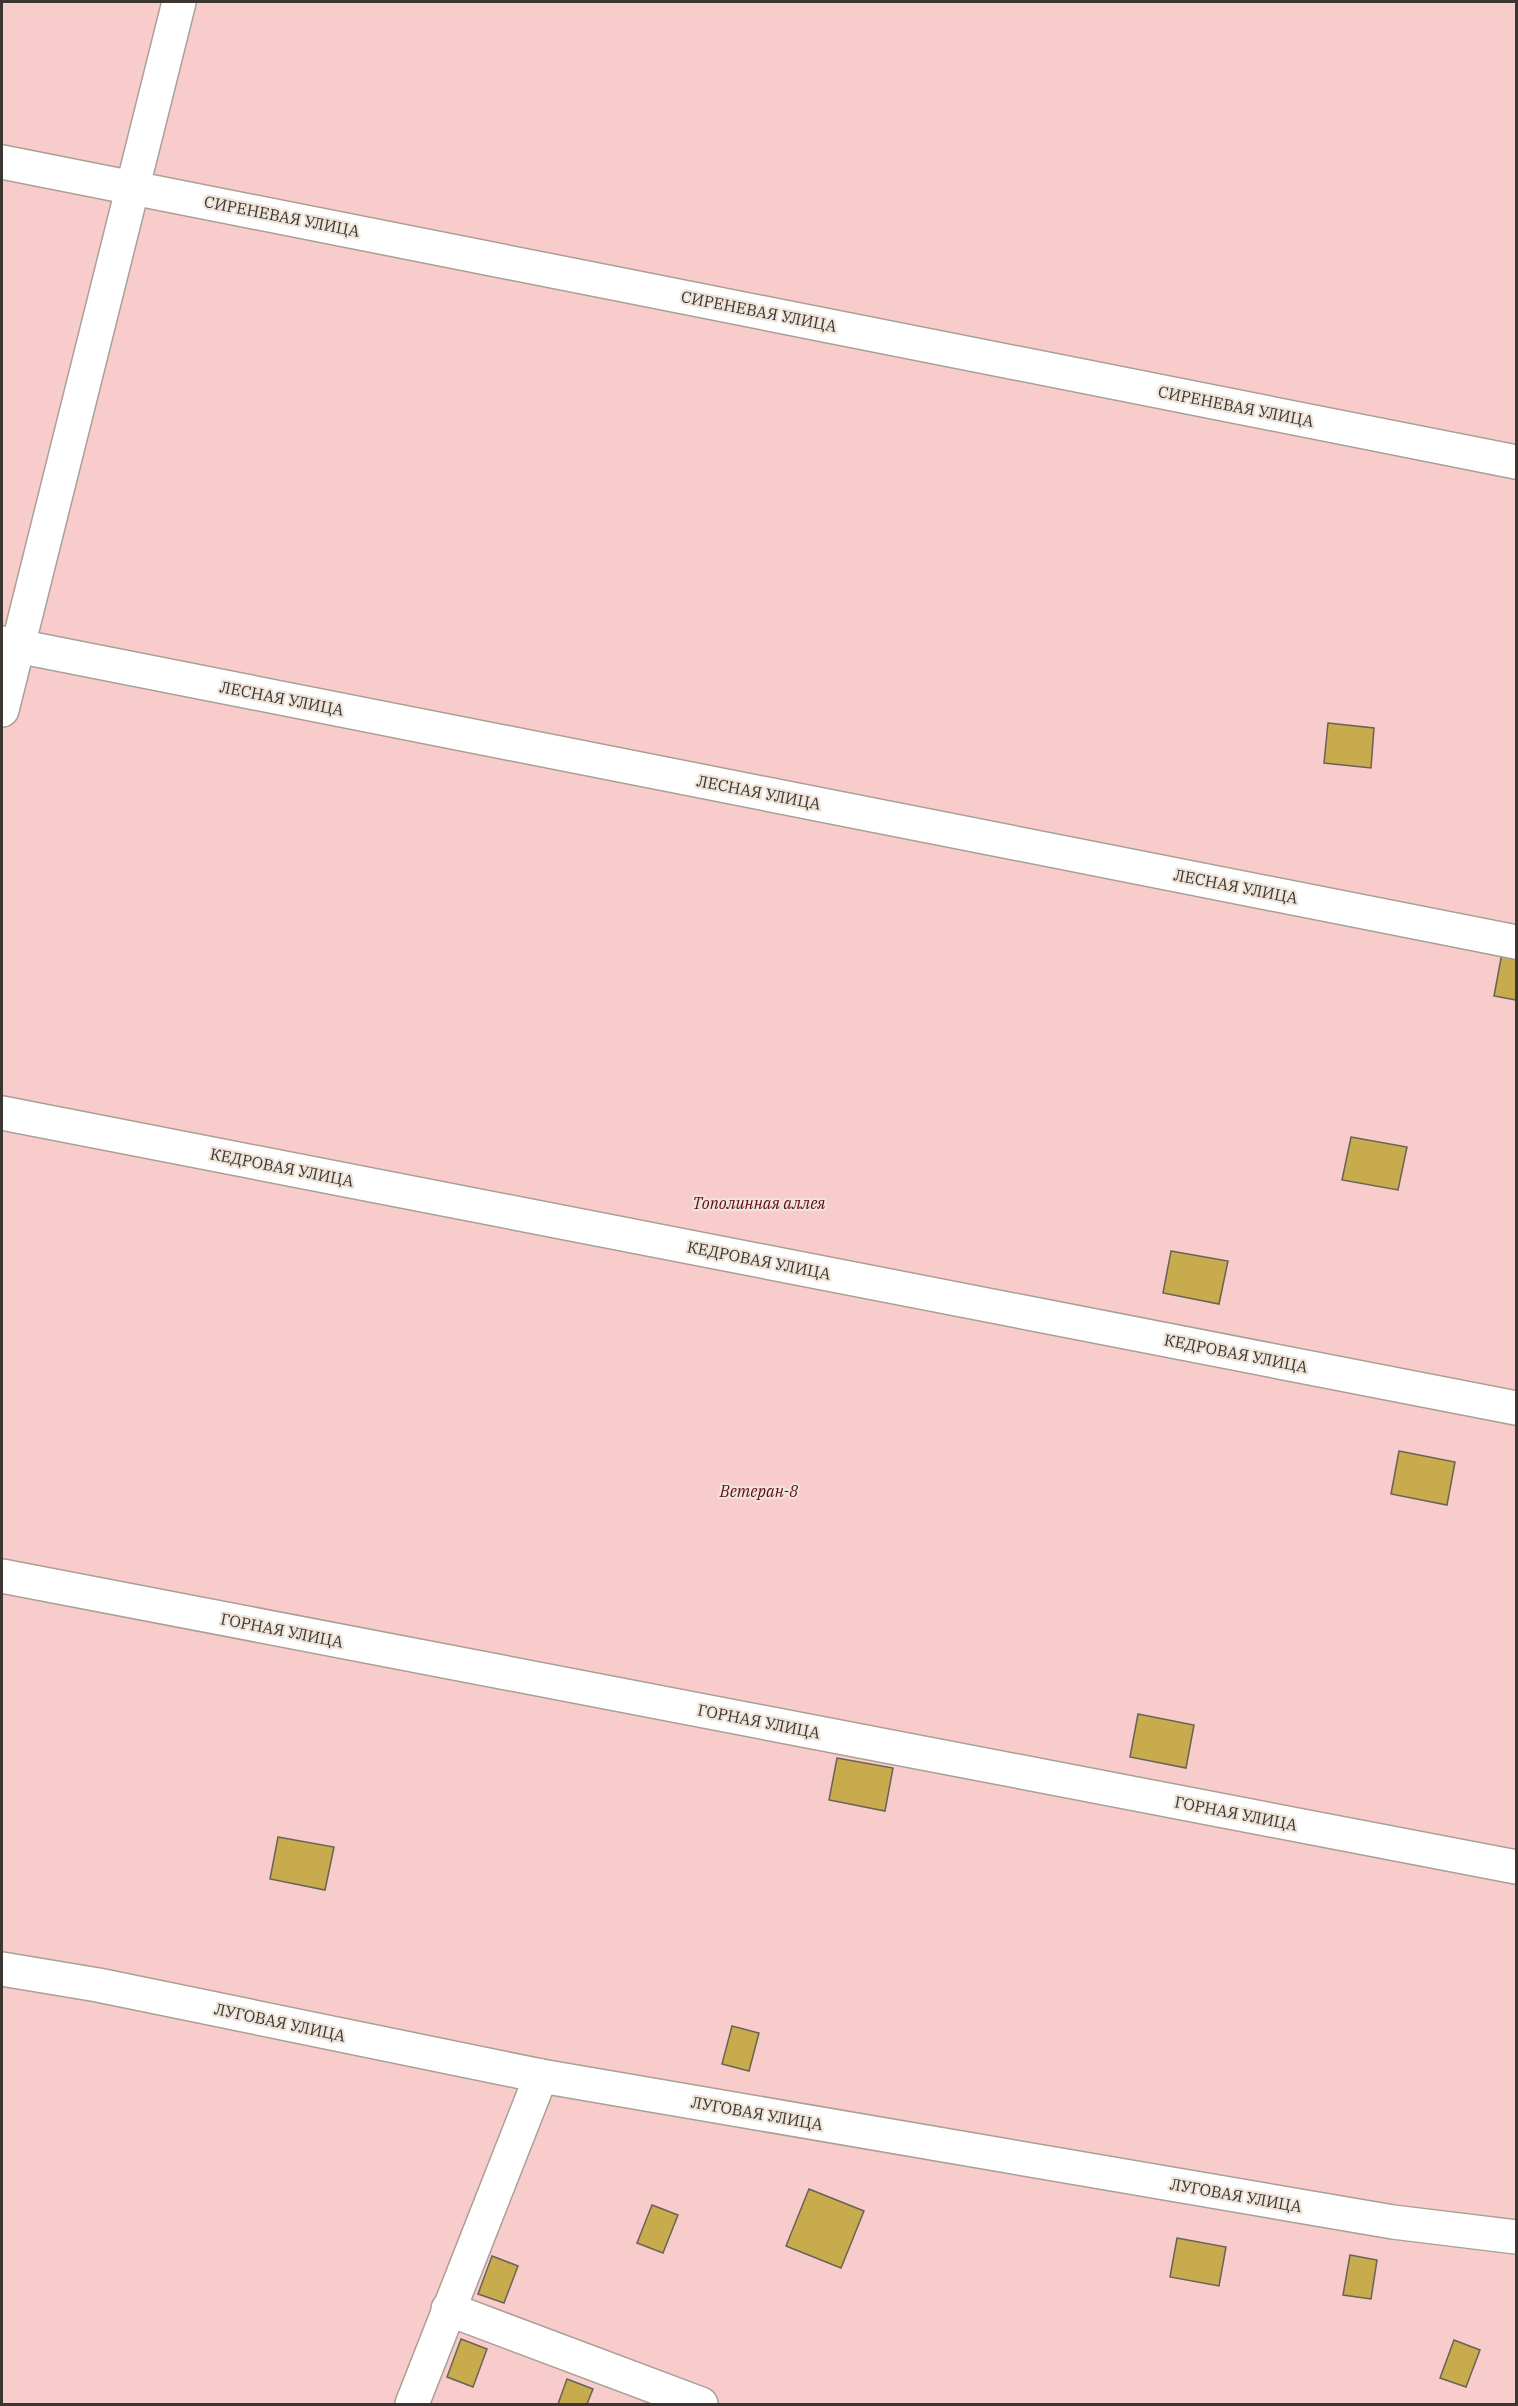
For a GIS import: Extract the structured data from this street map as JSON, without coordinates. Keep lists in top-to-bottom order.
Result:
{
  "streets": {
    "street": [
      "СИРЕНЕВАЯ УЛИЦА",
      "ЛЕСНАЯ УЛИЦА",
      "КЕДРОВАЯ УЛИЦА",
      "ГОРНАЯ УЛИЦА",
      "ЛУГОВАЯ УЛИЦА"
    ]
  },
  "parks": ["Тополинная аллея", "Ветеран-8"]
}
